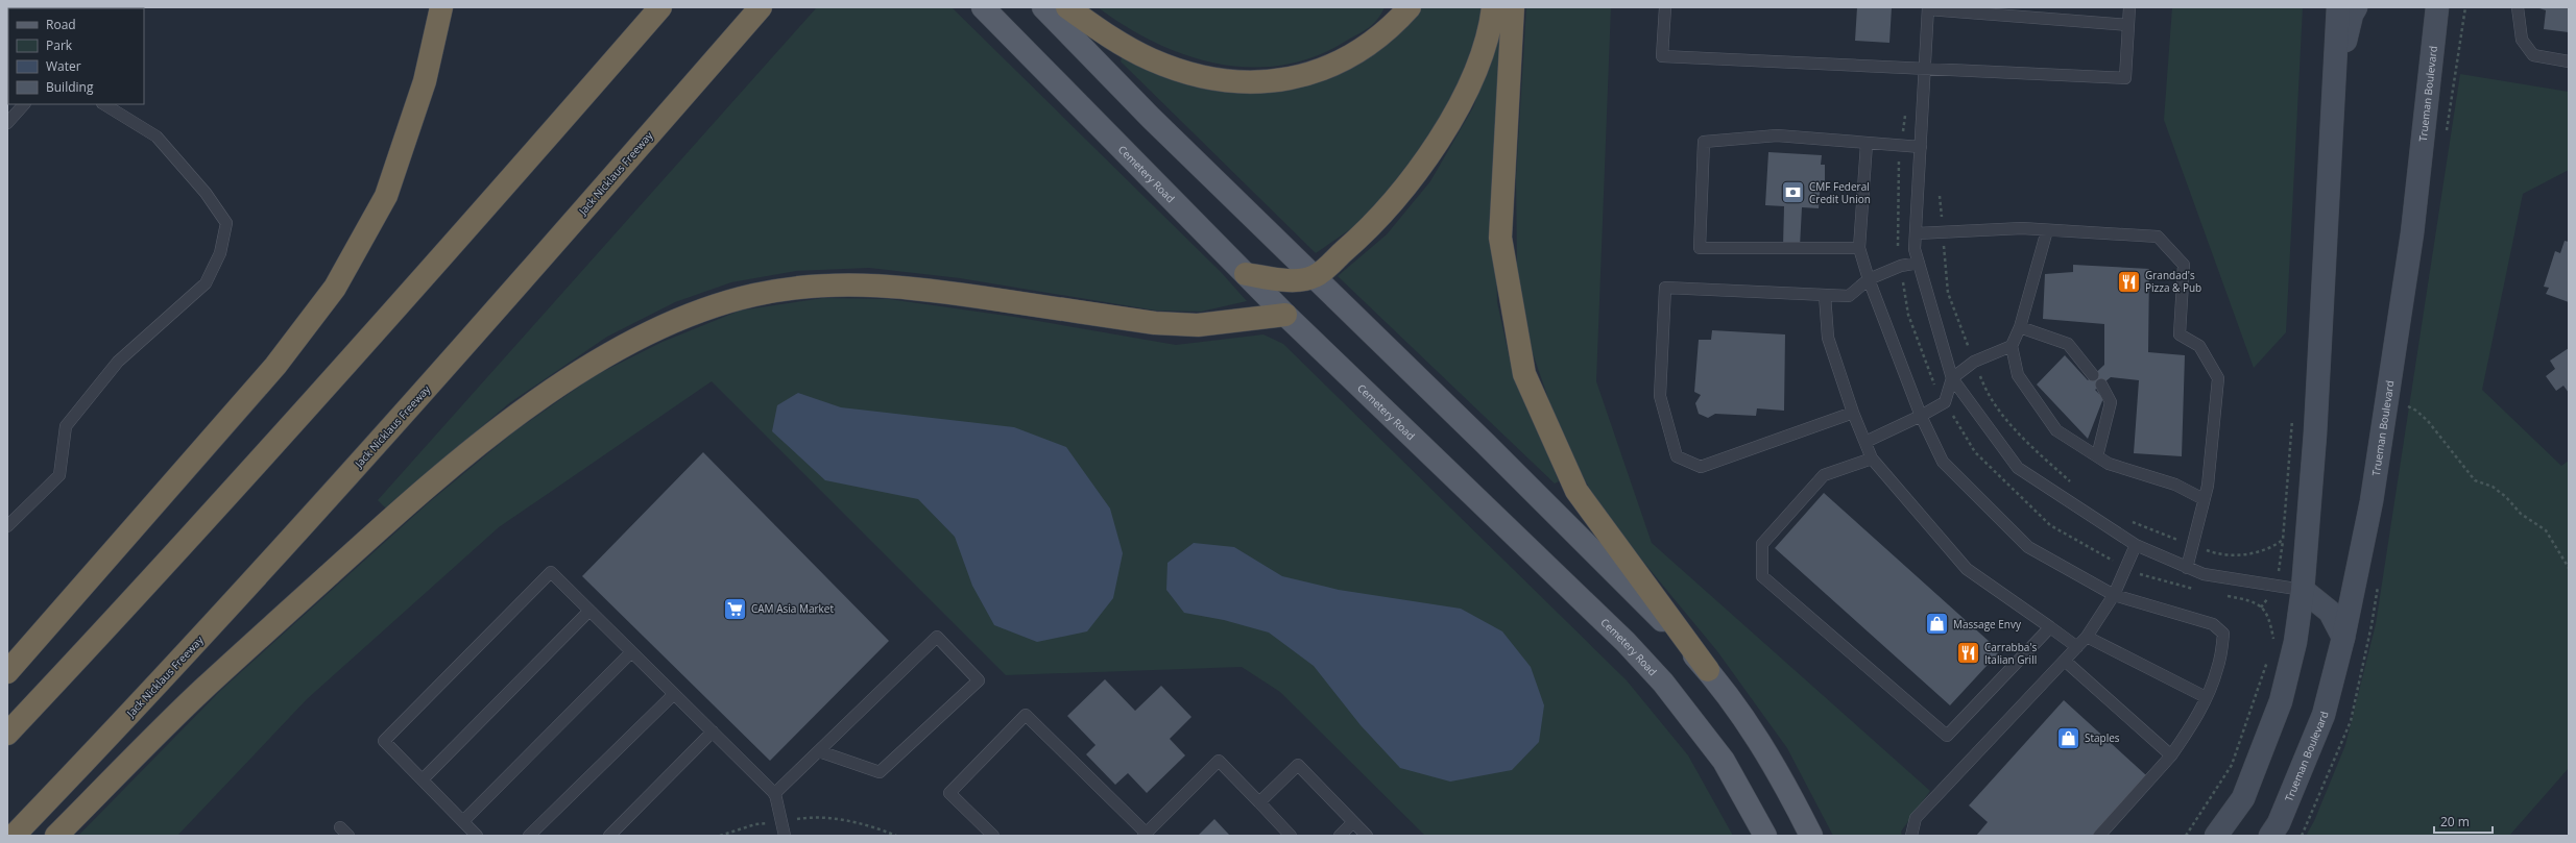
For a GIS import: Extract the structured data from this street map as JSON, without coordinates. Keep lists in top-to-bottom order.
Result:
{
  "streets": {
    "highway": ["Jack Nicklaus Freeway"],
    "main road": ["Trueman Boulevard", "Cemetery Road"]
  },
  "places": {
    "bank": ["CMF Federal Credit Union"],
    "restaurant": ["Grandad's Pizza & Pub", "Carrabba's Italian Grill"],
    "supermarket": ["CAM Asia Market"],
    "shop": ["Massage Envy", "Staples"]
  },
  "legend": [
    "Road",
    "Park",
    "Water",
    "Building"
  ],
  "scale_bar": "20 m"
}
